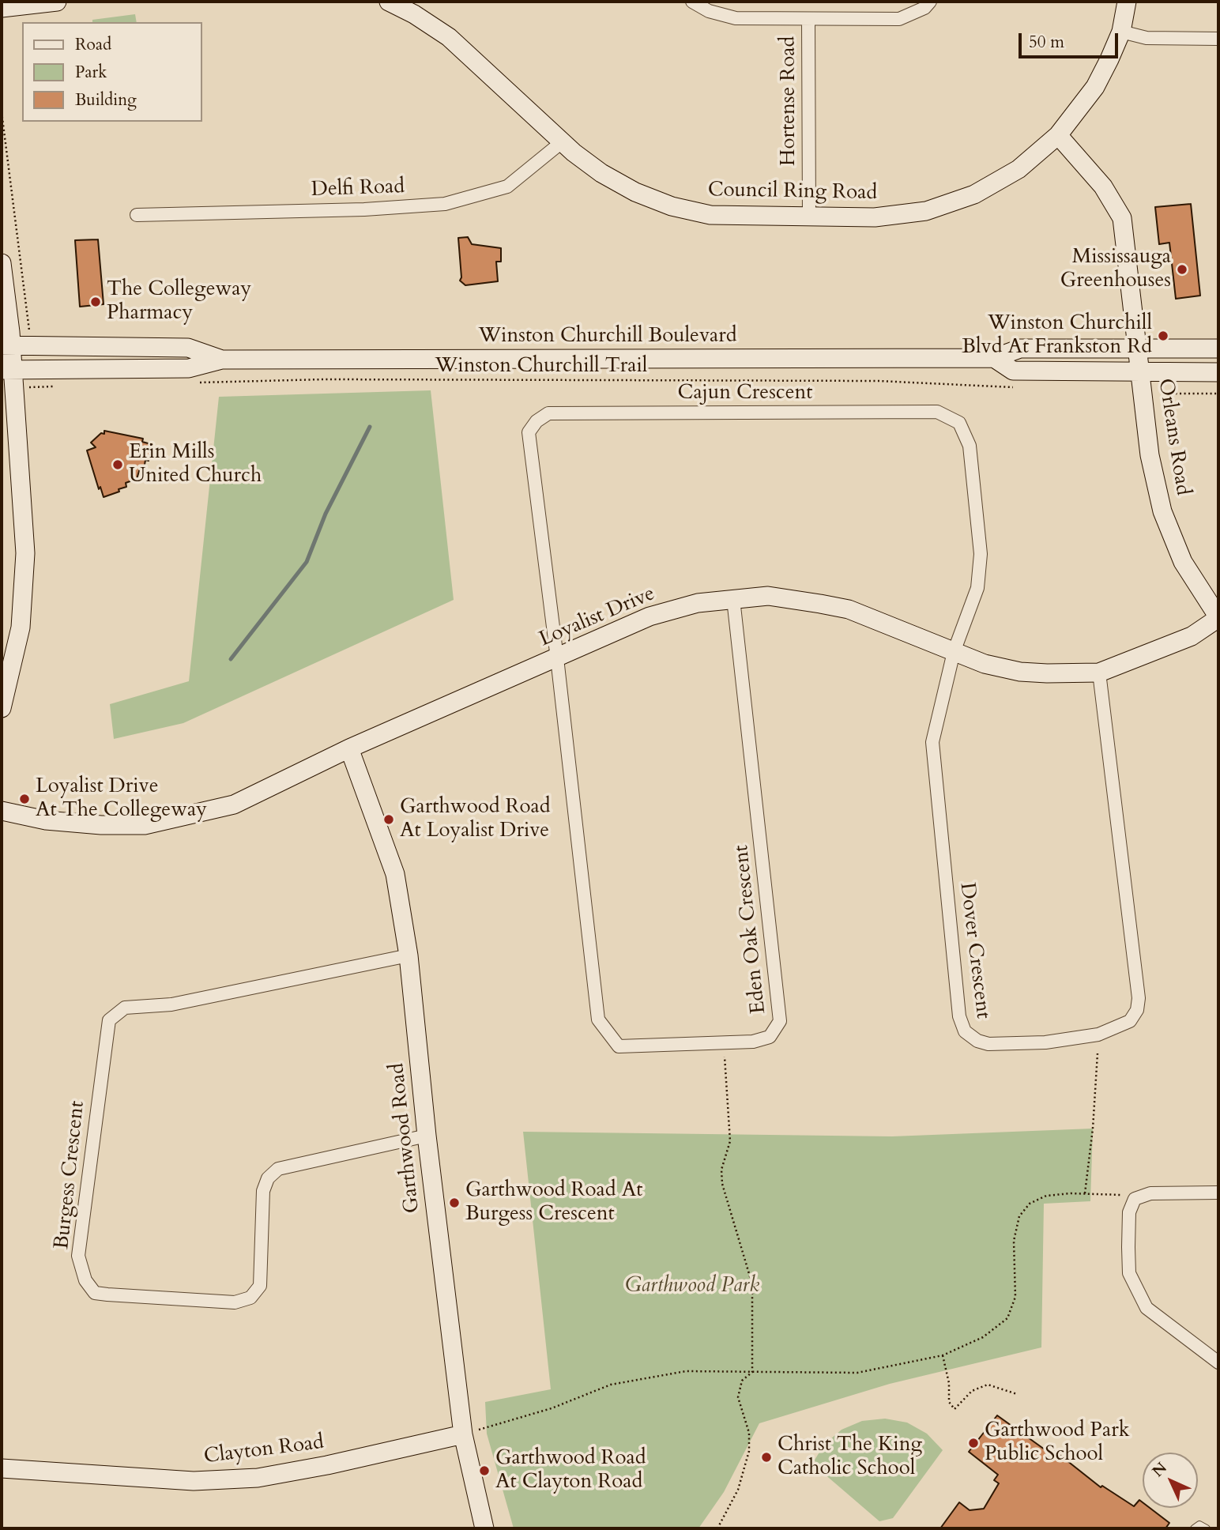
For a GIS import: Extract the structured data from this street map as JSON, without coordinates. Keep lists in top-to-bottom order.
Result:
{
  "streets": {
    "street": [
      "Hortense Road",
      "Delfi Road",
      "Council Ring Road",
      "Winston Churchill Boulevard",
      "Cajun Crescent",
      "Orleans Road",
      "Loyalist Drive",
      "Eden Oak Crescent",
      "Dover Crescent",
      "Garthwood Road",
      "Burgess Crescent",
      "Clayton Road"
    ],
    "path": ["Winston Churchill Trail"]
  },
  "crossings": [
    ["Hortense Road", "Council Ring Road"],
    ["Delfi Road", "Council Ring Road"],
    ["Council Ring Road", "Orleans Road"],
    ["Winston Churchill Boulevard", "Orleans Road"],
    ["Cajun Crescent", "Loyalist Drive"],
    ["Cajun Crescent", "Eden Oak Crescent"],
    ["Cajun Crescent", "Dover Crescent"],
    ["Orleans Road", "Loyalist Drive"],
    ["Loyalist Drive", "Eden Oak Crescent"],
    ["Loyalist Drive", "Dover Crescent"],
    ["Loyalist Drive", "Garthwood Road"],
    ["Garthwood Road", "Burgess Crescent"],
    ["Garthwood Road", "Clayton Road"]
  ],
  "parks": ["Garthwood Park"],
  "places": [
    "Mississauga Greenhouses",
    "The Collegeway Pharmacy",
    "Winston Churchill Blvd At Frankston Rd",
    "Erin Mills United Church",
    "Loyalist Drive At The Collegeway",
    "Garthwood Road At Loyalist Drive",
    "Garthwood Road At Burgess Crescent",
    "Garthwood Park Public School",
    "Christ The King Catholic School",
    "Garthwood Road At Clayton Road"
  ],
  "legend": ["Road", "Park", "Building"],
  "scale_bar": "50 m",
  "north": "top left"
}
